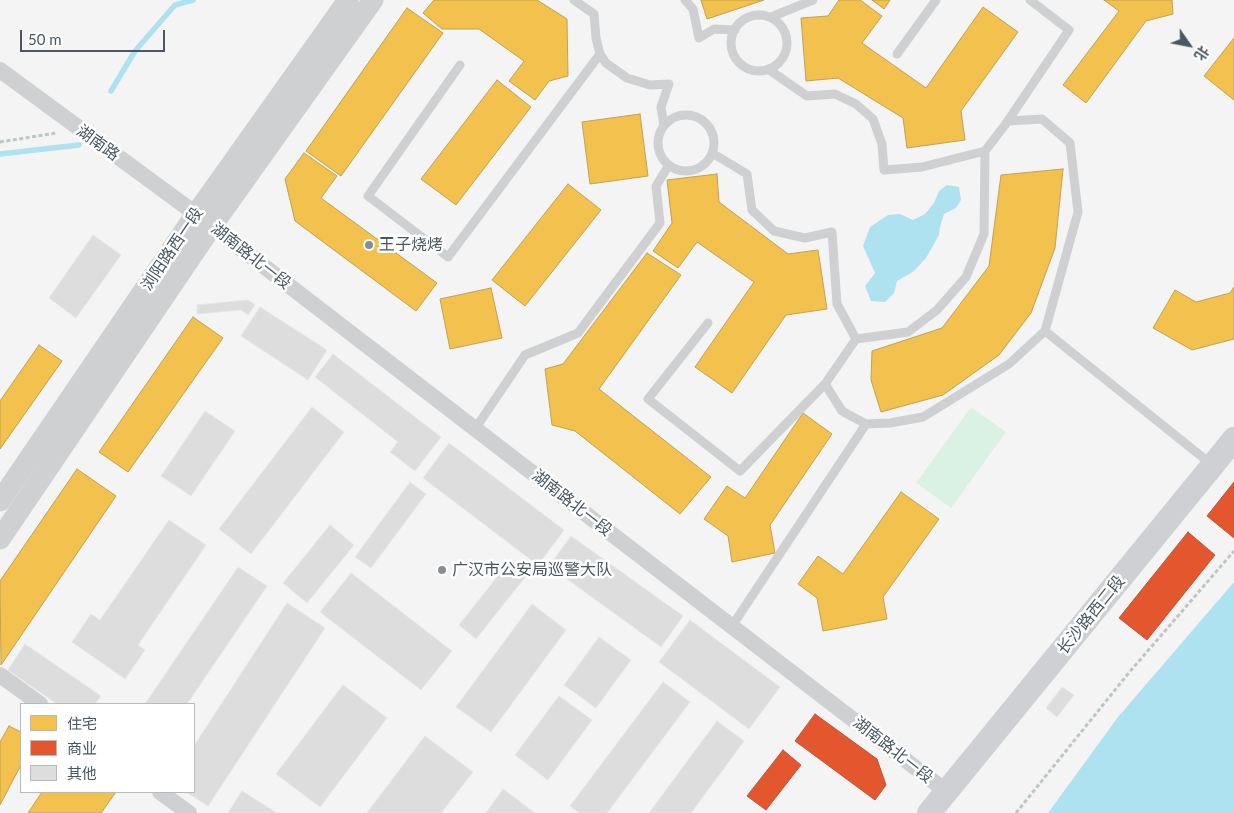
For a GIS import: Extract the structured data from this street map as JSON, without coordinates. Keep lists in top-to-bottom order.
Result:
{
  "streets": {
    "main road": ["长沙路西二段"],
    "street": ["湖南路", "浏阳路西一段", "湖南路北一段"]
  },
  "crossings": [
    ["湖南路", "浏阳路西一段"],
    ["湖南路", "湖南路北一段"],
    ["浏阳路西一段", "湖南路北一段"],
    ["湖南路北一段", "长沙路西二段"]
  ],
  "places": ["王子烧烤", "广汉市公安局巡警大队"],
  "legend": ["住宅", "商业", "其他"],
  "scale_bar": "50 m",
  "north": "bottom right"
}
